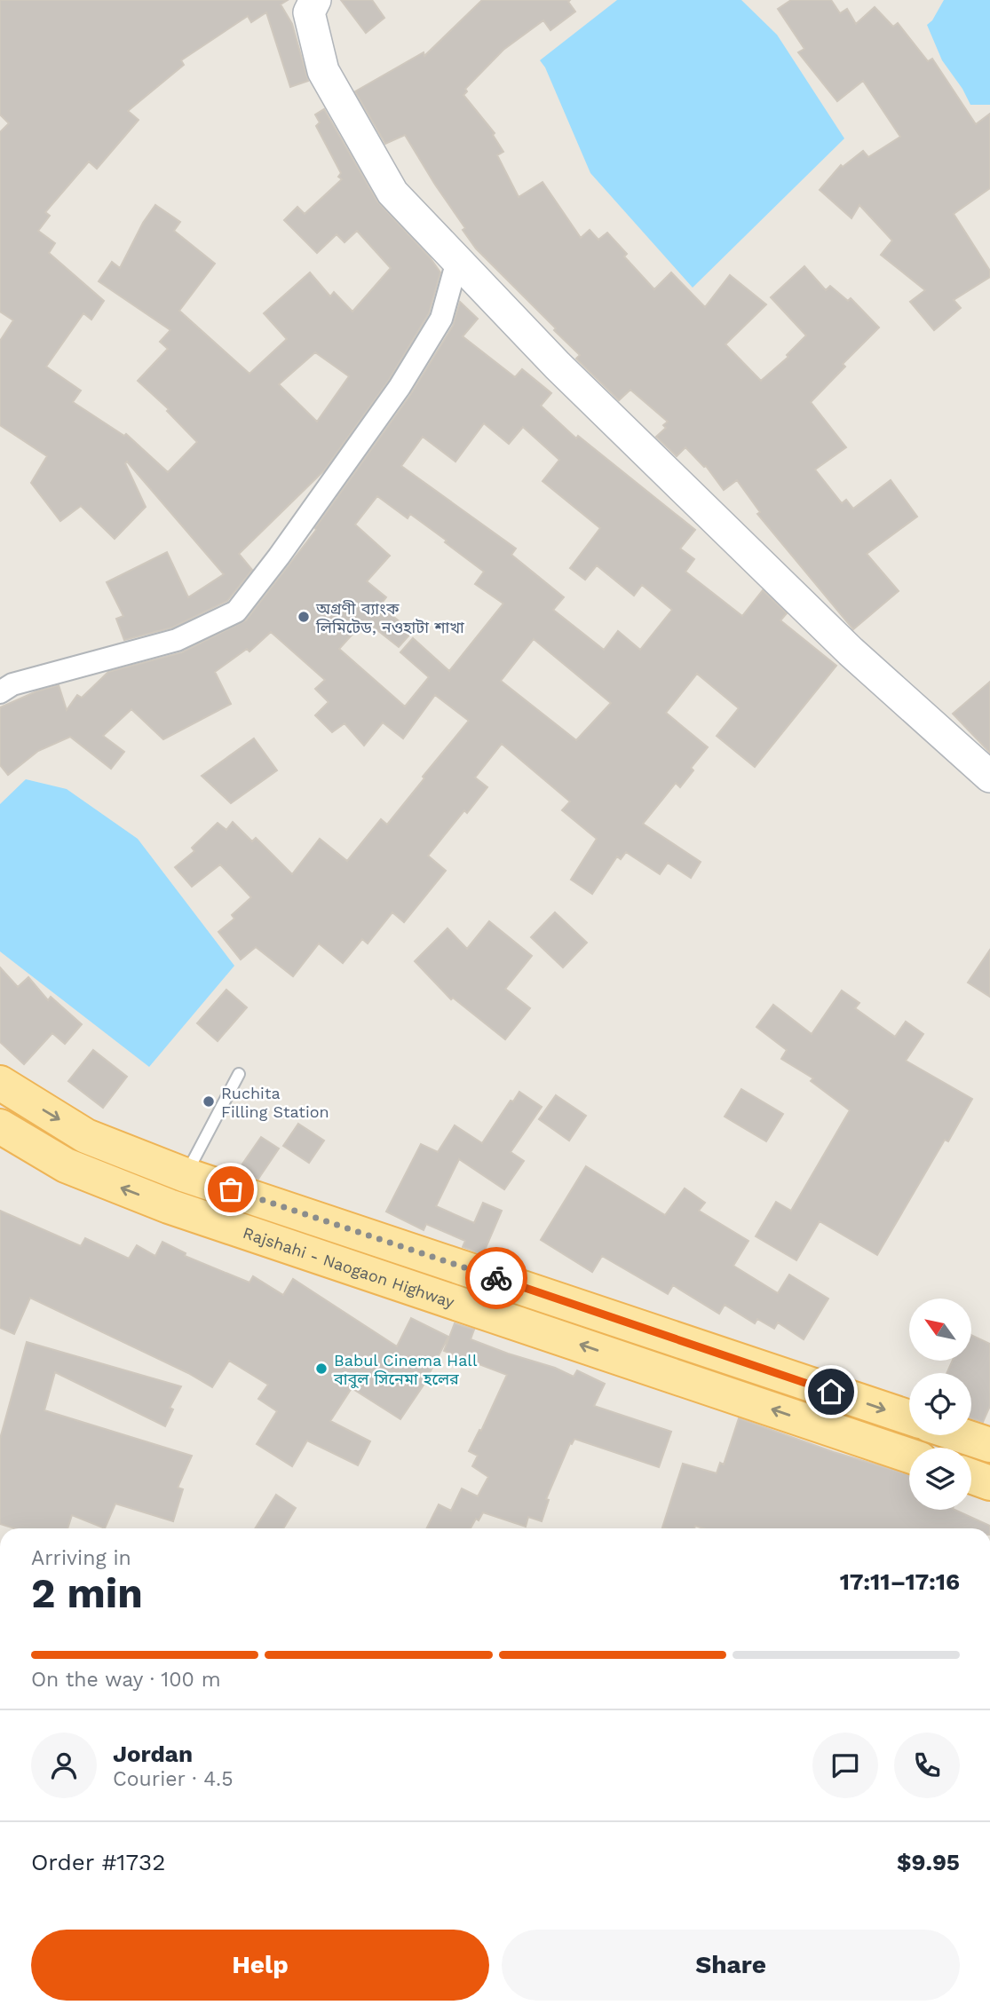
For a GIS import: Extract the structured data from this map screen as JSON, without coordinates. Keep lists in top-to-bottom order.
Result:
{
  "streets": {
    "main road": ["Rajshahi - Naogaon Highway"]
  },
  "places": ["অগ্রণী ব্যাংক লিমিটেড, নওহাটা শাখা", "Ruchita Filling Station", "Babul Cinema Hall বাবুল সিনেমা হলের"],
  "north": "top left",
  "page": {
    "heading": ["2 min", "Arriving in", "17:11–17:16"],
    "panel": [
      "Jordan",
      "Courier · 4.5",
      "Order #1732",
      "$9.95"
    ],
    "bar": "On the way · 100 m",
    "buttons": ["Help", "Share"]
  }
}
